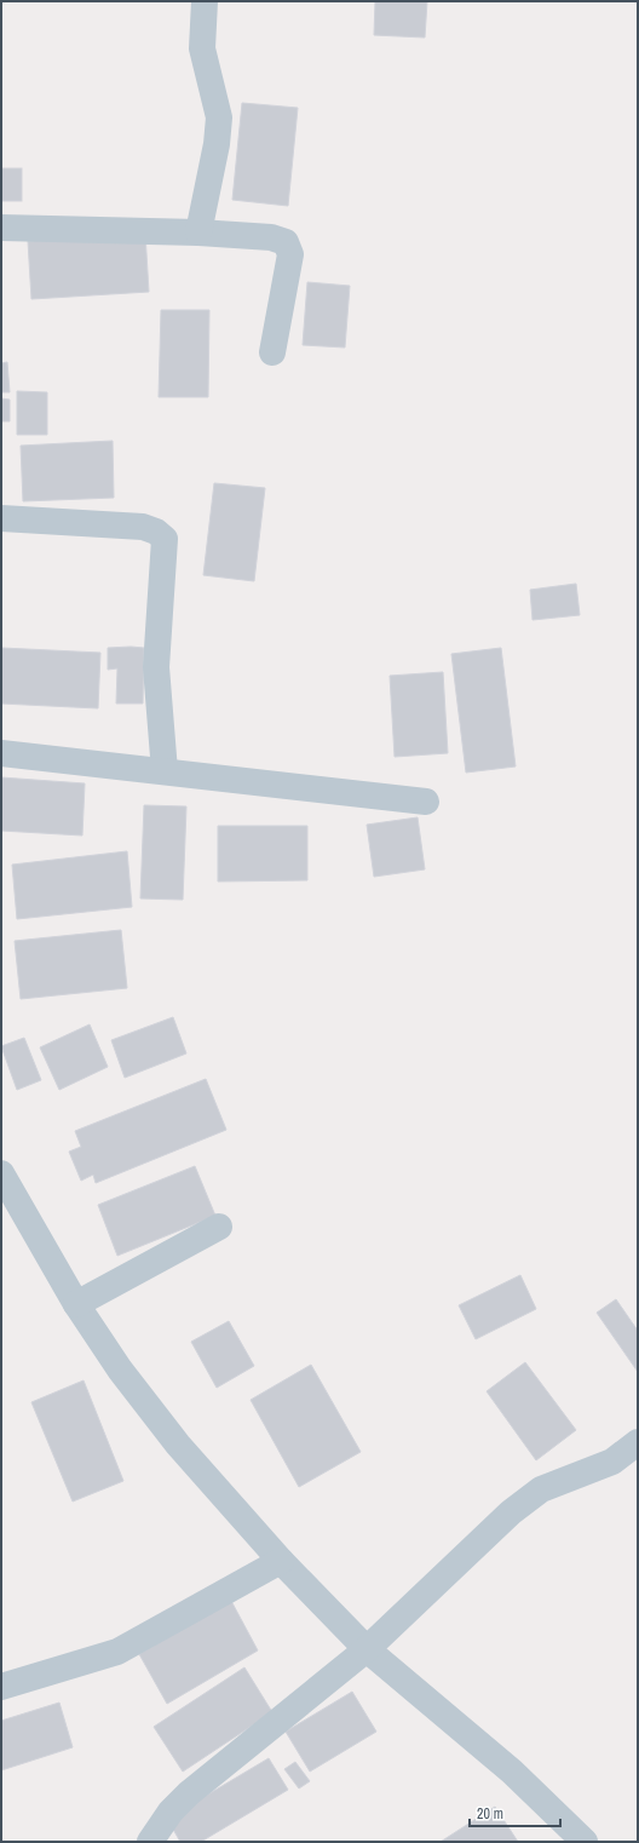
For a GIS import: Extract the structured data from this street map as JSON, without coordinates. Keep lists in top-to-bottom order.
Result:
{
  "scale_bar": "20 m"
}
